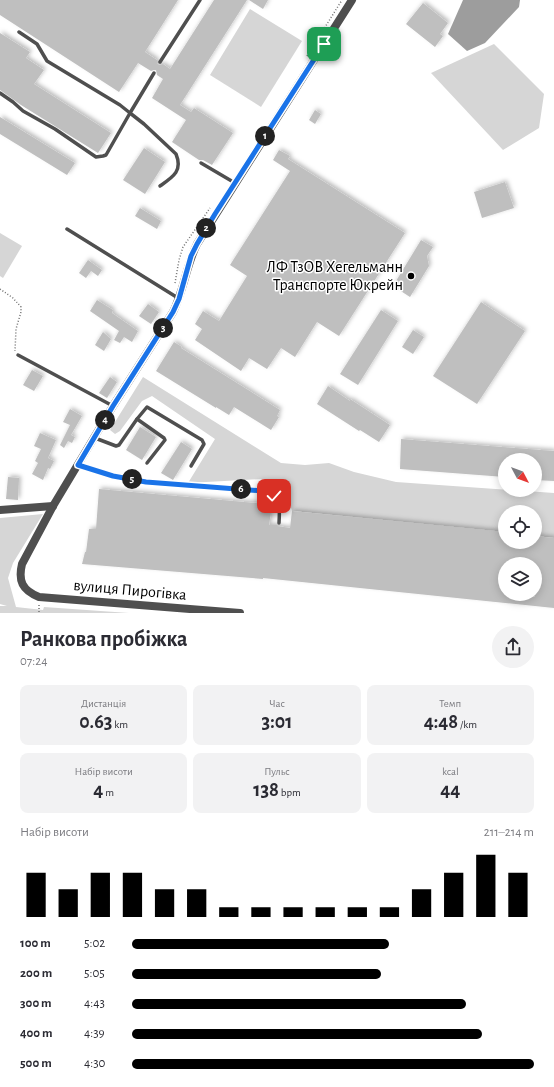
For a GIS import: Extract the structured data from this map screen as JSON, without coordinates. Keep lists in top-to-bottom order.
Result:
{
  "streets": {
    "street": ["вулиця Пирогівка"]
  },
  "places": ["ЛФ ТзОВ Хегельманн Транспорте Юкрейн"],
  "north": "bottom right",
  "page": {
    "pins": [
      "1",
      "2",
      "3",
      "4",
      "5",
      "6"
    ],
    "heading": ["Ранкова пробіжка", "07:24"],
    "stats": [
      ["Дистанція", "0.63 km"],
      ["Час", "3:01"],
      ["Темп", "4:48 /km"],
      ["Набір висоти", "4 m"],
      ["Пульс", "138 bpm"],
      ["kcal", "44"]
    ],
    "chart": ["Набір висоти", "211–214 m"],
    "list": [
      {
        "name": "100 m",
        "note": "5:02"
      },
      {
        "name": "200 m",
        "note": "5:05"
      },
      {
        "name": "300 m",
        "note": "4:43"
      },
      {
        "name": "400 m",
        "note": "4:39"
      },
      {
        "name": "500 m",
        "note": "4:30"
      }
    ]
  }
}
